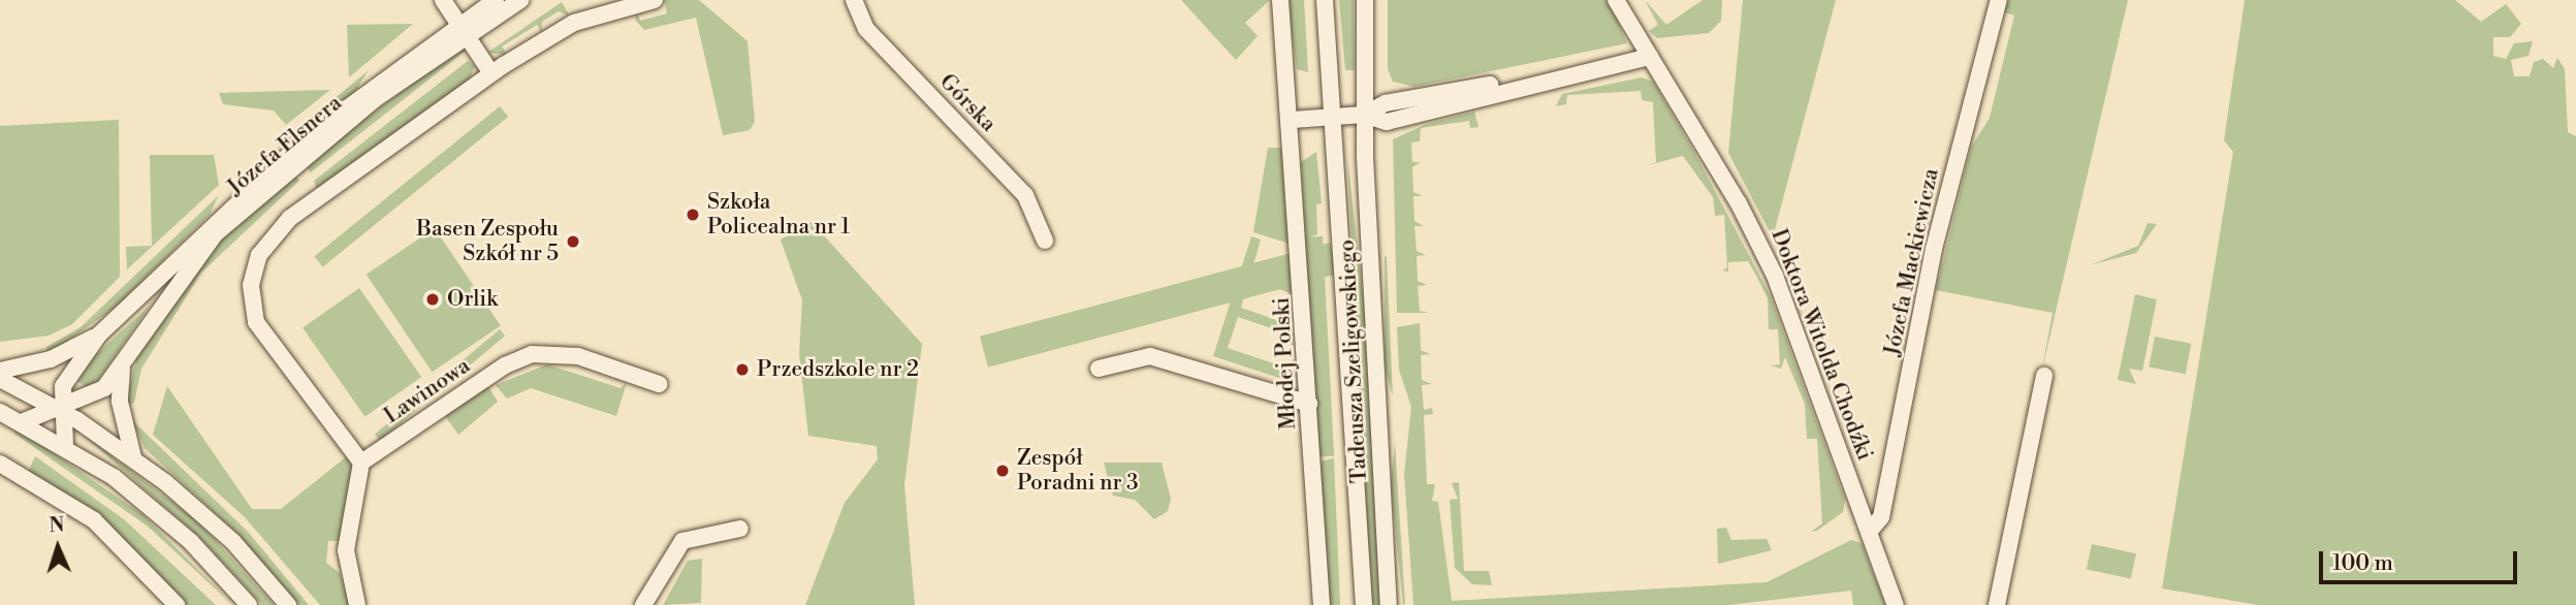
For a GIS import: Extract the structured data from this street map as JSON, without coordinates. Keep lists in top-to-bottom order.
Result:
{
  "streets": {
    "street": [
      "Górska",
      "Józefa Elsnera",
      "Józefa Mackiewicza",
      "Doktora Witolda Chodźki",
      "Tadeusza Szeligowskiego",
      "Młodej Polski",
      "Lawinowa"
    ]
  },
  "crossings": [
    ["Józefa Mackiewicza", "Doktora Witolda Chodźki"]
  ],
  "places": [
    "Szkoła Policealna nr 1",
    "Basen Zespołu Szkół nr 5",
    "Orlik",
    "Przedszkole nr 2",
    "Zespół Poradni nr 3"
  ],
  "scale_bar": "100 m",
  "north": "top"
}
